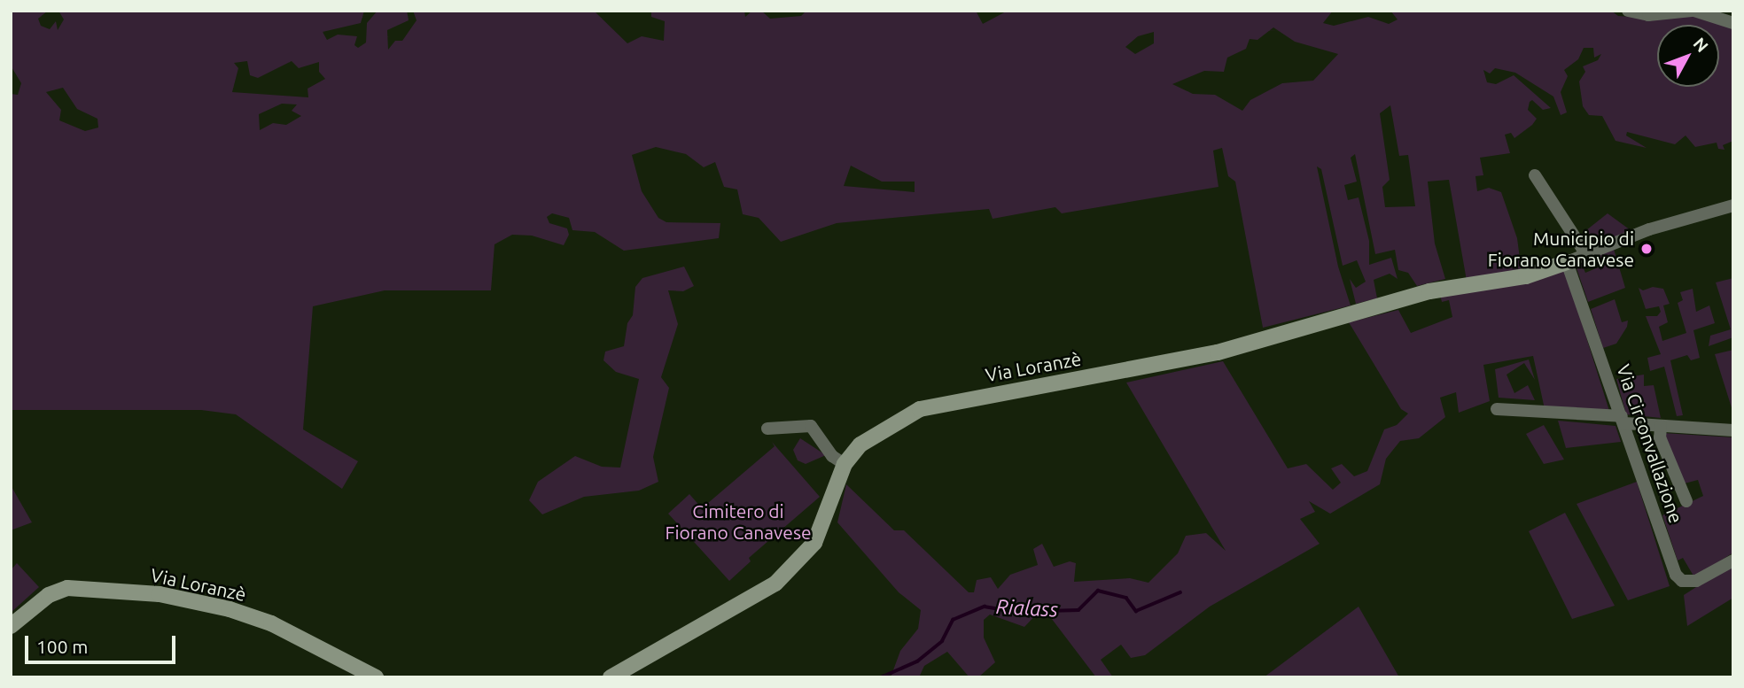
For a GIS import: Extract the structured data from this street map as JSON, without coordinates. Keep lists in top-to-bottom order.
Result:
{
  "streets": {
    "street": ["Via Loranzè", "Via Circonvallazione"]
  },
  "crossings": [
    ["Via Loranzè", "Via Circonvallazione"]
  ],
  "water": ["Rialass"],
  "parks": ["Cimitero di Fiorano Canavese"],
  "places": ["Municipio di Fiorano Canavese"],
  "scale_bar": "100 m",
  "north": "top right"
}
